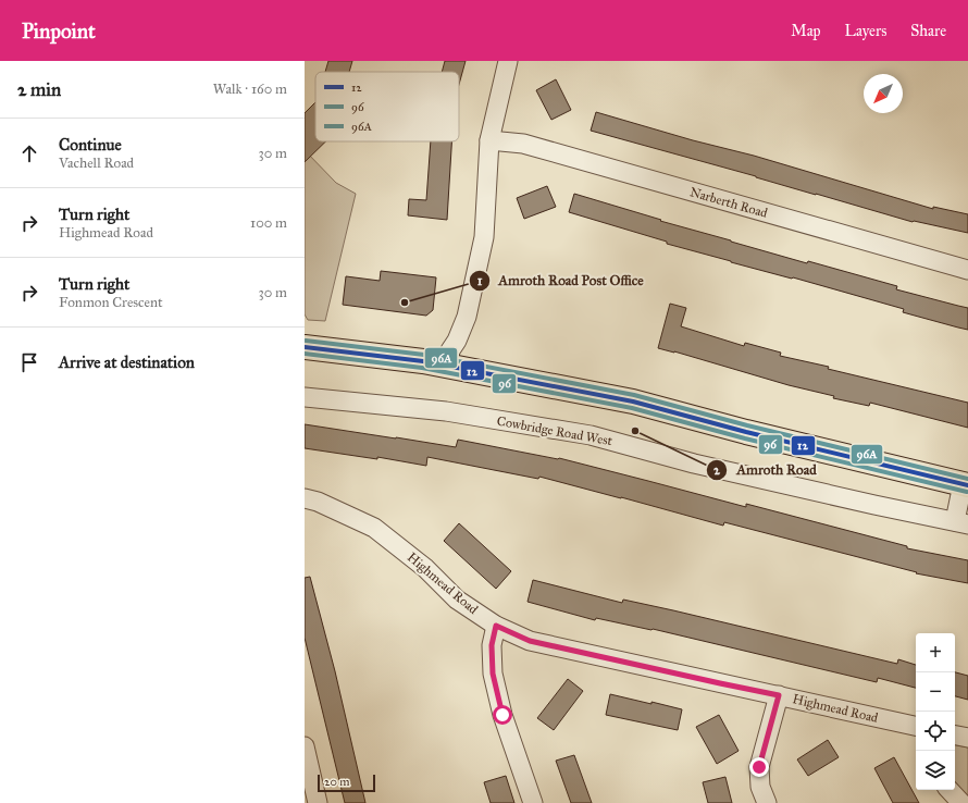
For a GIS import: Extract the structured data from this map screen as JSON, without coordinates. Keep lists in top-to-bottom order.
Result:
{
  "streets": {
    "highway": ["Cowbridge Road West"],
    "street": ["Narberth Road", "Highmead Road"]
  },
  "places": ["Amroth Road Post Office", "Amroth Road"],
  "lines": ["transit line 96A", "transit line 12", "transit line 96"],
  "legend": ["12", "96", "96A"],
  "scale_bar": "20 m",
  "north": "bottom left",
  "page": {
    "header": "Pinpoint",
    "nav": ["Map", "Layers", "Share"],
    "heading": ["2 min", "Walk · 160 m"],
    "list": [
      ["Continue", "Vachell Road", "30 m"],
      ["Turn right", "Highmead Road", "100 m"],
      ["Turn right", "Fonmon Crescent", "30 m"],
      "Arrive at destination"
    ],
    "map_buttons": ["+", "−"],
    "scale": "20 m"
  }
}
